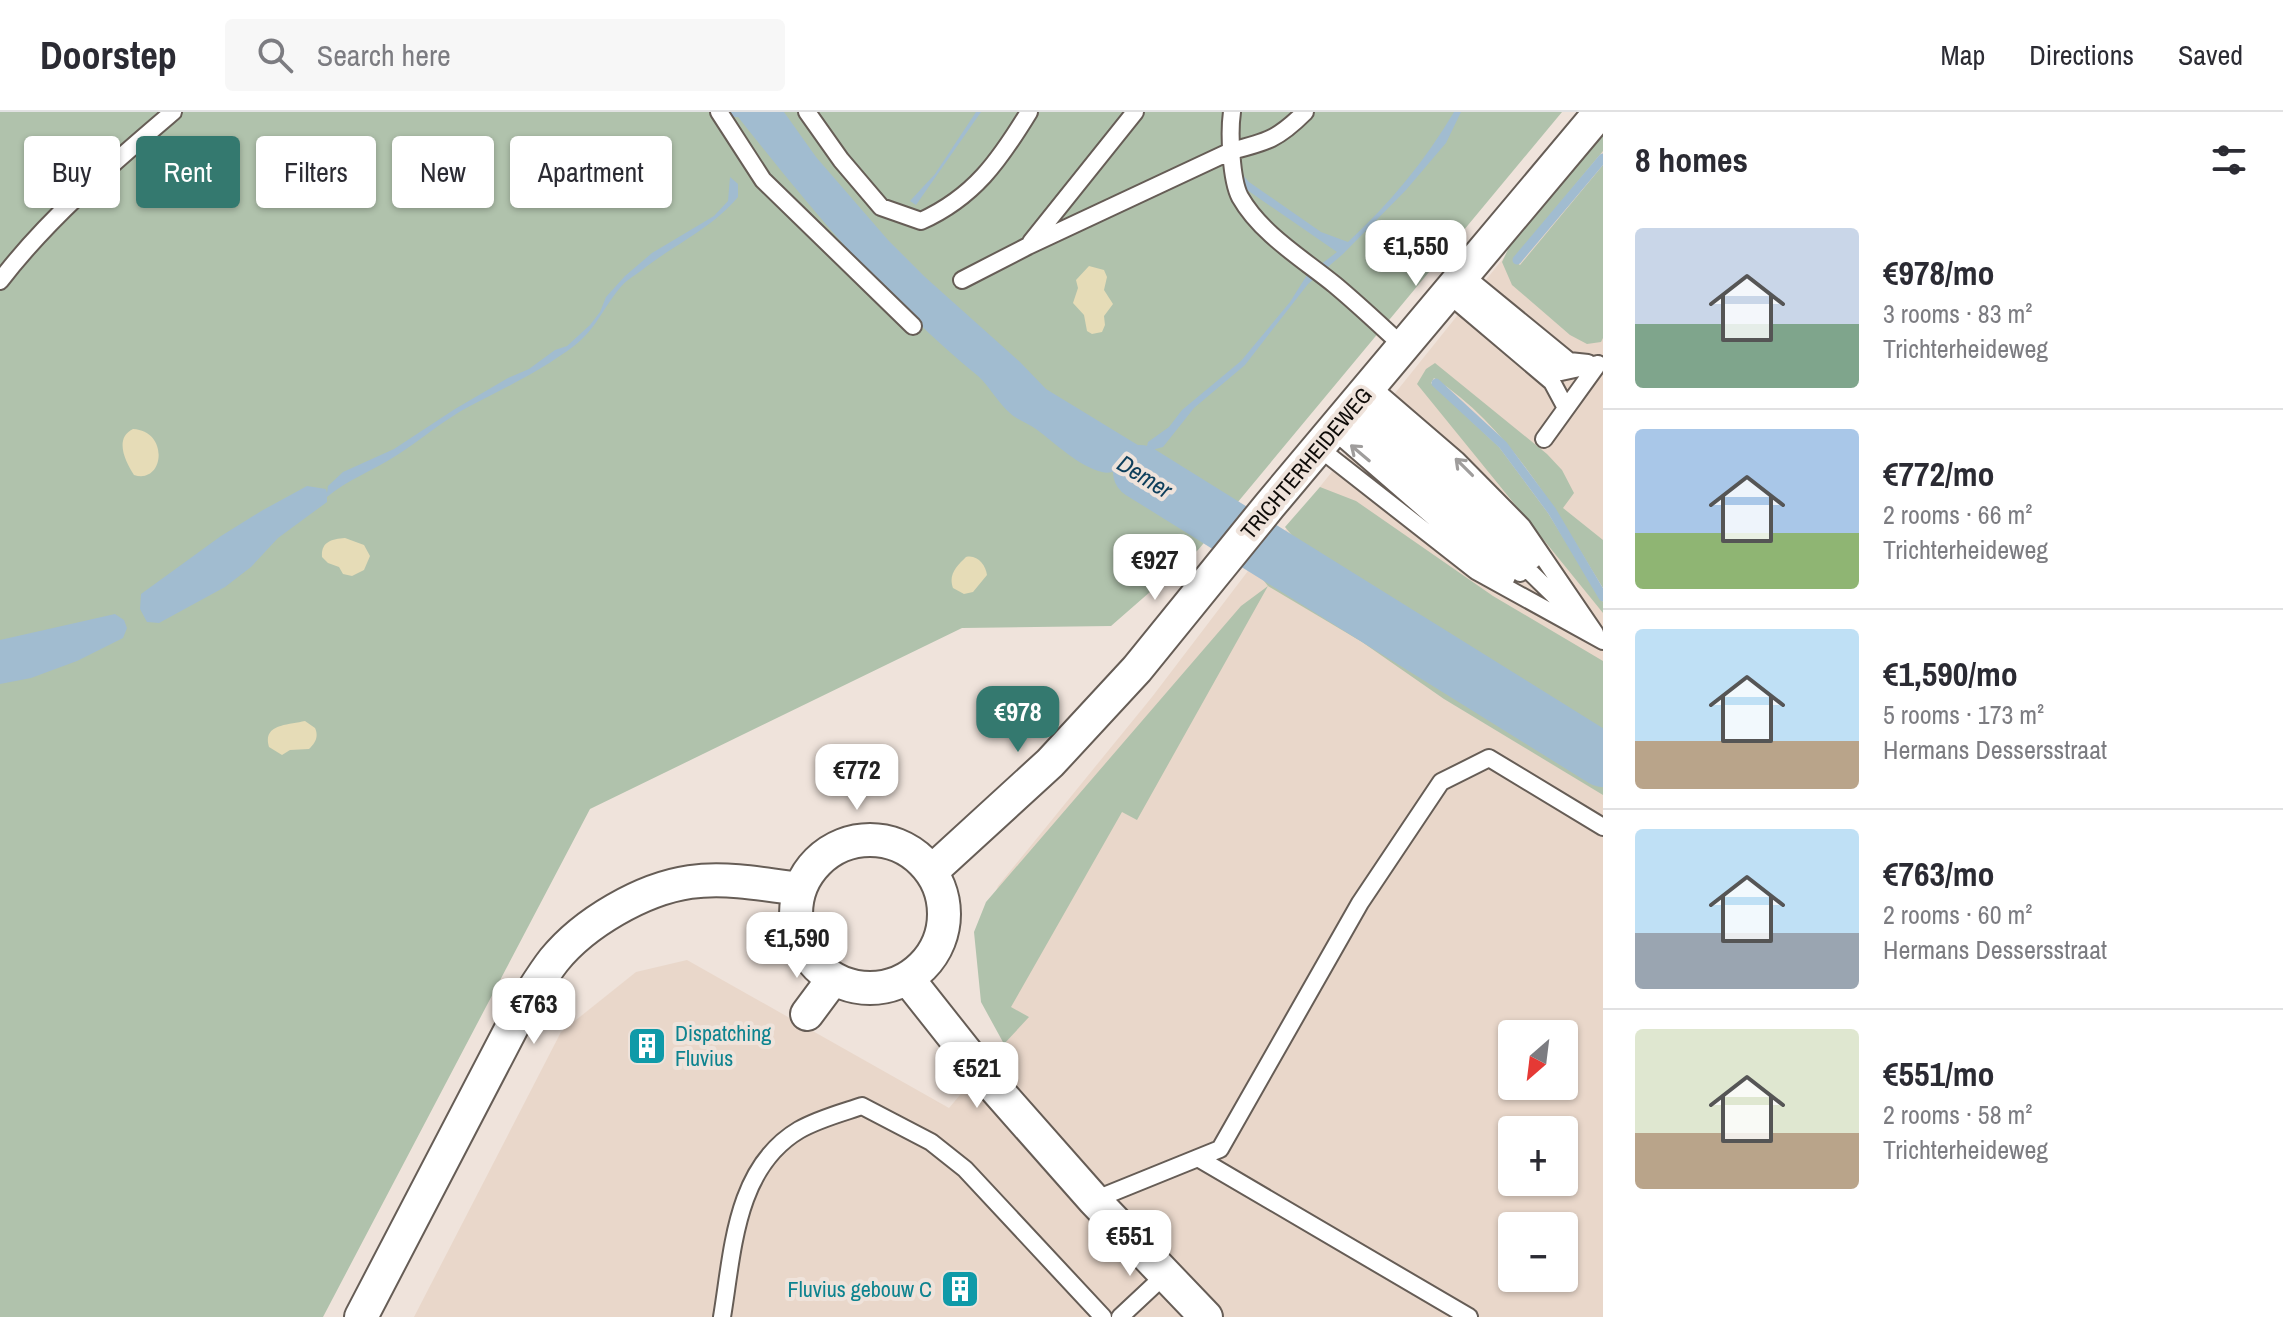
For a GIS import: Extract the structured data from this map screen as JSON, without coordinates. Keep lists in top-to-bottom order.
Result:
{
  "streets": {
    "street": ["TRICHTERHEIDEWEG"]
  },
  "water": ["Demer"],
  "places": {
    "building": ["Dispatching Fluvius", "Fluvius gebouw C"]
  },
  "north": "bottom left",
  "page": {
    "header": "Doorstep",
    "search": "Search here",
    "nav": ["Map", "Directions", "Saved"],
    "heading": "8 homes",
    "chip": [
      "Buy",
      "Rent",
      "Filters",
      "New",
      "Apartment"
    ],
    "list": [
      {
        "name": "€978/mo",
        "note": "3 rooms · 83 m² · Trichterheideweg"
      },
      {
        "name": "€772/mo",
        "note": "2 rooms · 66 m² · Trichterheideweg"
      },
      {
        "name": "€1,590/mo",
        "note": "5 rooms · 173 m² · Hermans Dessersstraat"
      },
      {
        "name": "€763/mo",
        "note": "2 rooms · 60 m² · Hermans Dessersstraat"
      },
      {
        "name": "€551/mo",
        "note": "2 rooms · 58 m² · Trichterheideweg"
      }
    ],
    "price": [
      "€1,550",
      "€927",
      "€978",
      "€772",
      "€1,590",
      "€763",
      "€521",
      "€551"
    ],
    "map_buttons": ["+", "−"]
  }
}
